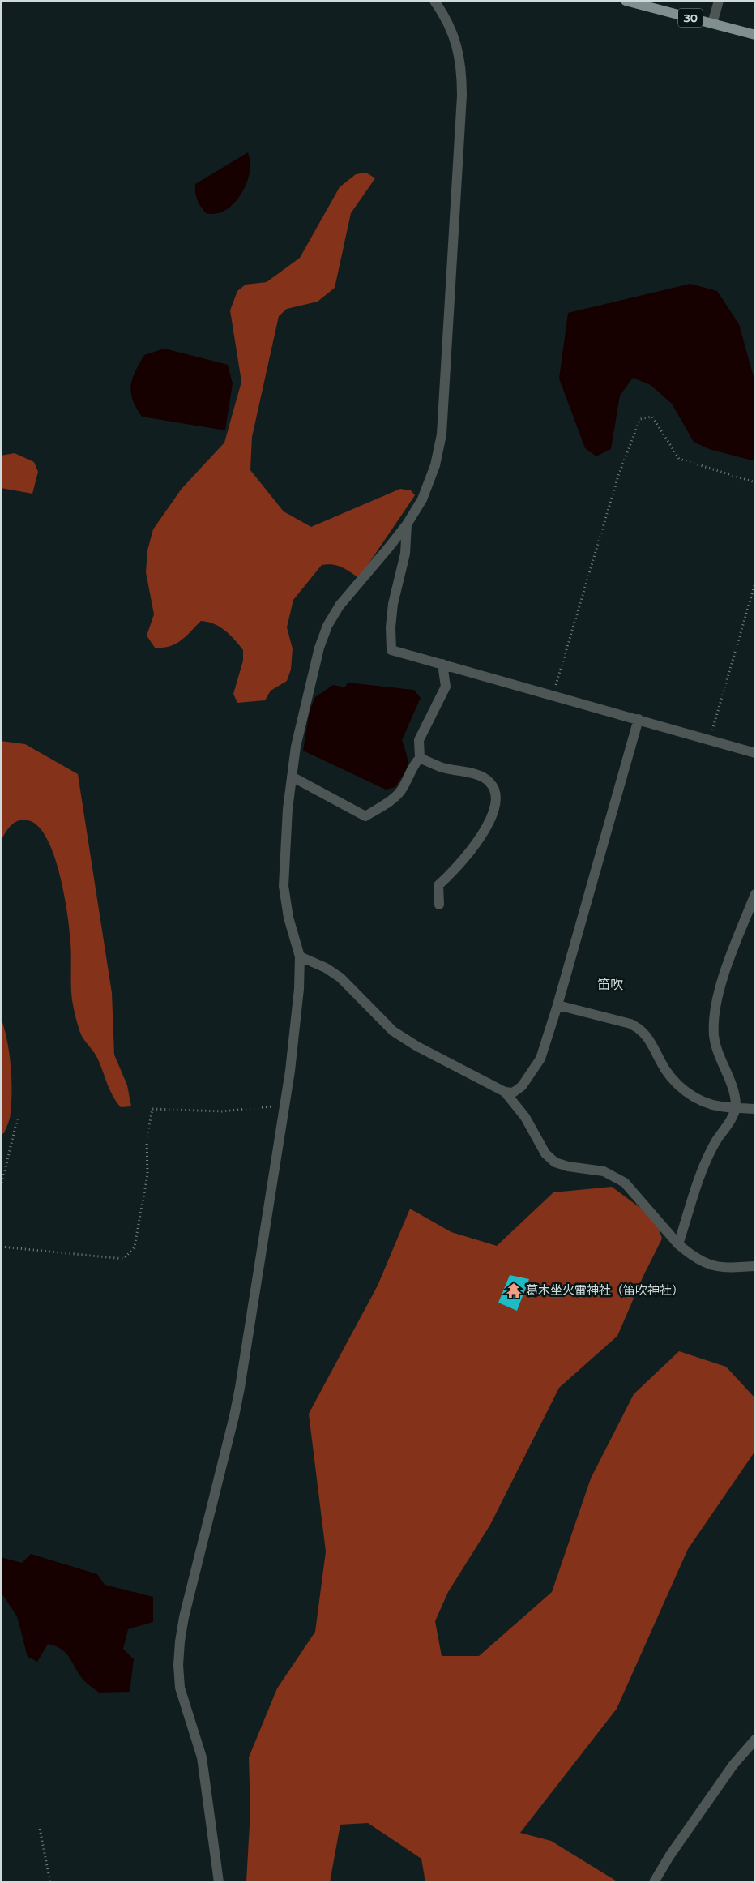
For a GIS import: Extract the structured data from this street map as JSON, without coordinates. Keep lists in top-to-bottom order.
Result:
{
  "streets": {
    "main road": ["30"]
  },
  "districts": ["笛吹"],
  "places": {
    "temple": ["葛木坐火雷神社（笛吹神社）"]
  }
}
